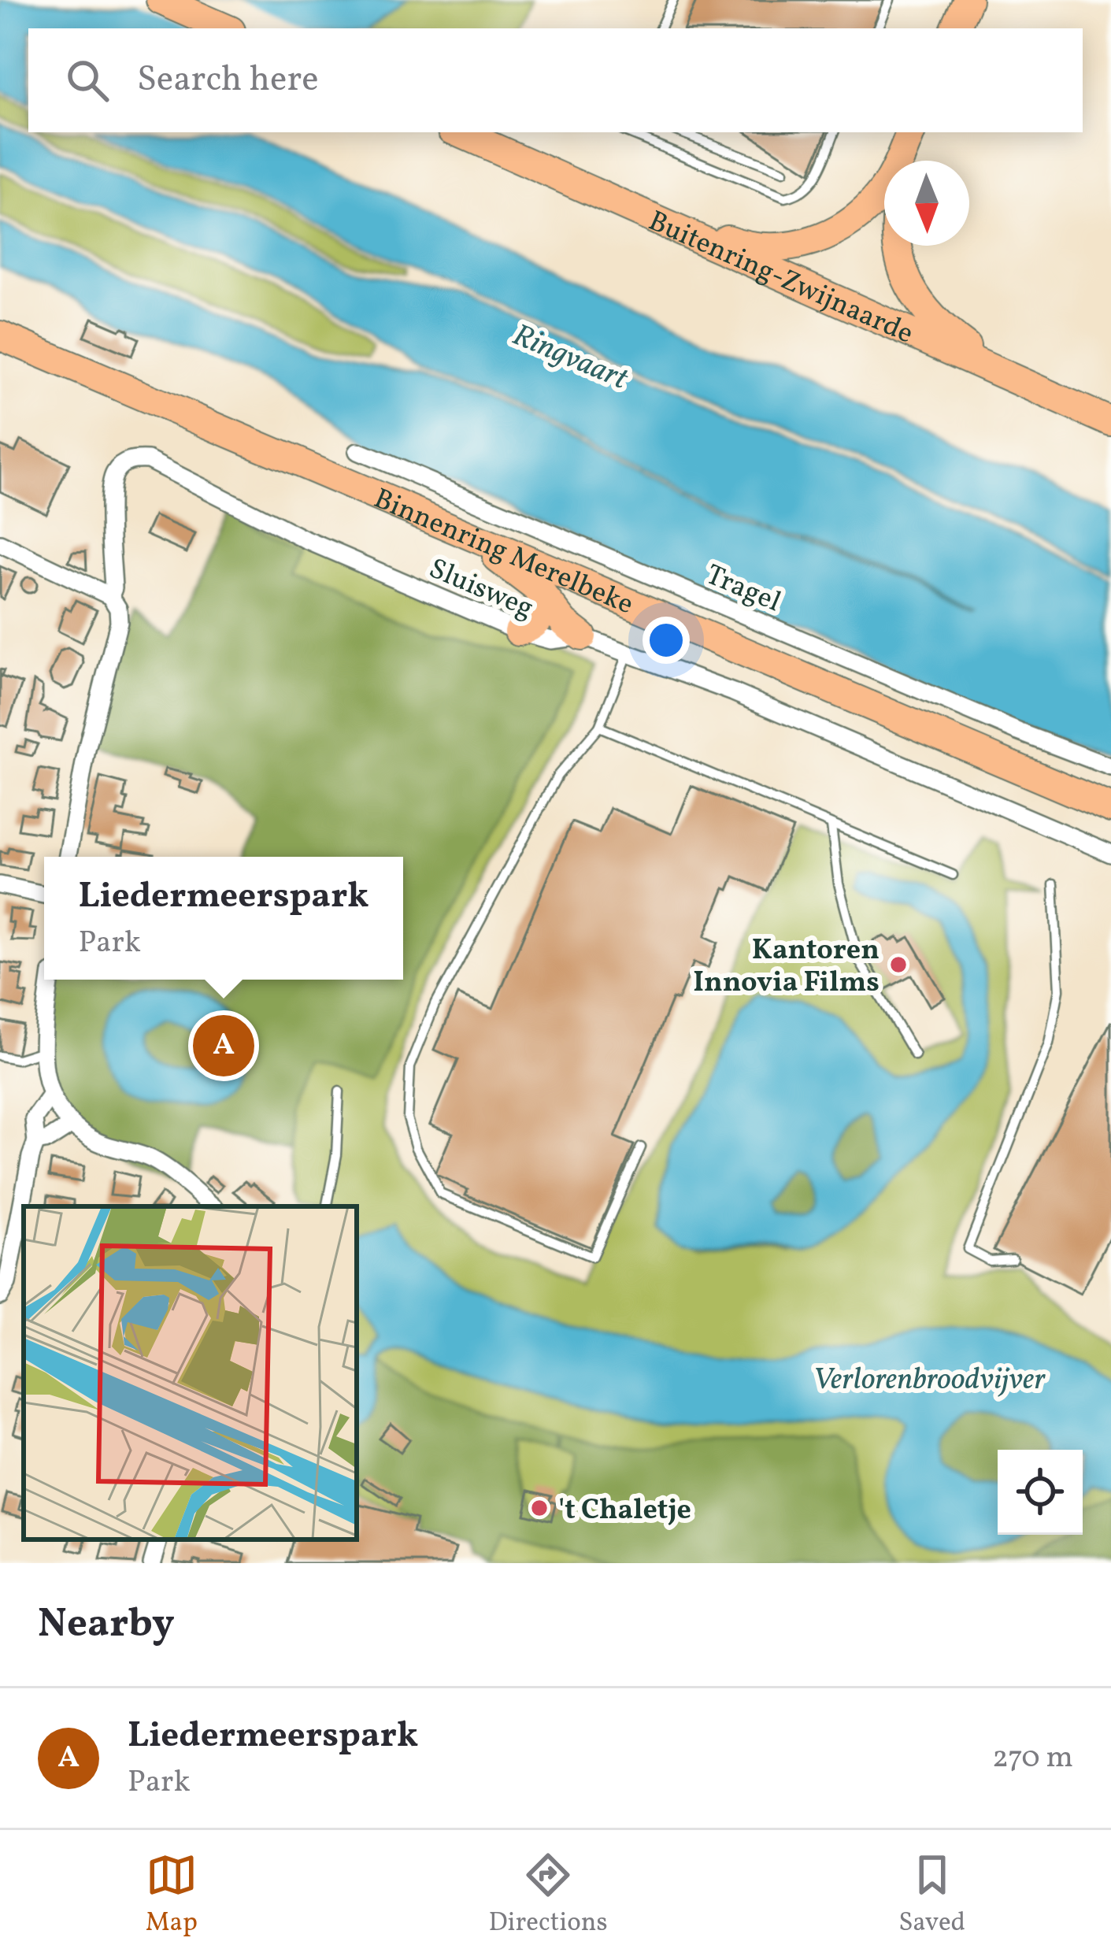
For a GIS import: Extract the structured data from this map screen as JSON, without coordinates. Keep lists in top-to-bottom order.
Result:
{
  "streets": {
    "highway": ["Buitenring-Zwijnaarde", "Binnenring Merelbeke"],
    "street": ["Sluisweg", "Tragel"]
  },
  "water": ["Ringvaart", "Verlorenbroodvijver"],
  "places": ["Kantoren Innovia Films", "'t Chaletje"],
  "north": "bottom",
  "page": {
    "search": "Search here",
    "popup": ["Liedermeerspark", "Park"],
    "pins": "A",
    "heading": "Nearby",
    "list": [
      {
        "mark": "A",
        "name": "Liedermeerspark",
        "note": "Park",
        "value": "270 m"
      }
    ],
    "nav": ["Map", "Directions", "Saved"]
  }
}
